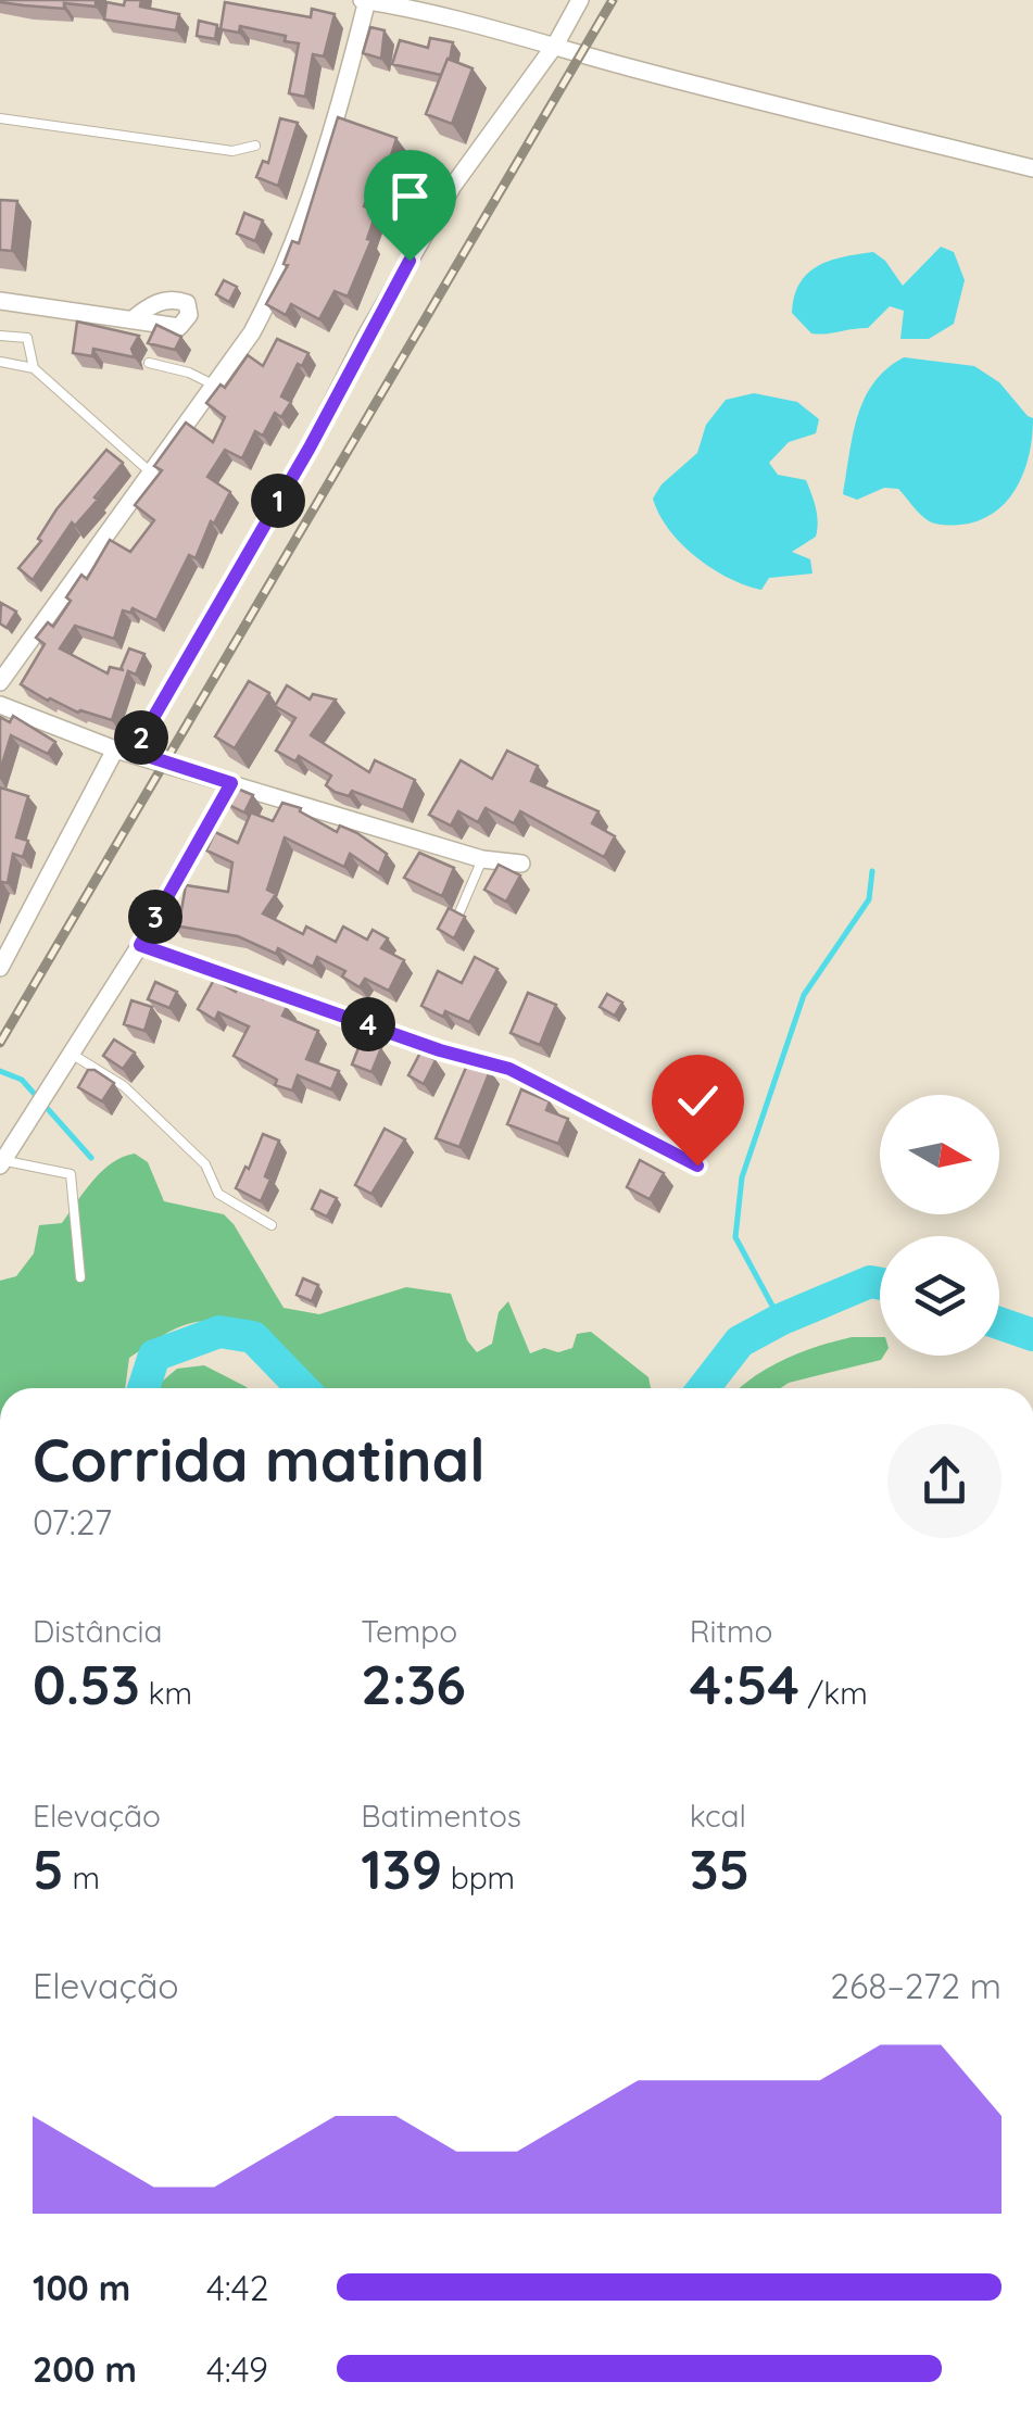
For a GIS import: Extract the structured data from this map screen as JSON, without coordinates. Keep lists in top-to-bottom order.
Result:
{
  "north": "right",
  "page": {
    "pins": [
      "1",
      "2",
      "3",
      "4"
    ],
    "heading": ["Corrida matinal", "07:27"],
    "stats": [
      ["Distância", "0.53 km"],
      ["Tempo", "2:36"],
      ["Ritmo", "4:54 /km"],
      ["Elevação", "5 m"],
      ["Batimentos", "139 bpm"],
      ["kcal", "35"]
    ],
    "chart": ["Elevação", "268–272 m"],
    "list": [
      {
        "name": "100 m",
        "note": "4:42"
      },
      {
        "name": "200 m",
        "note": "4:49"
      }
    ]
  }
}
